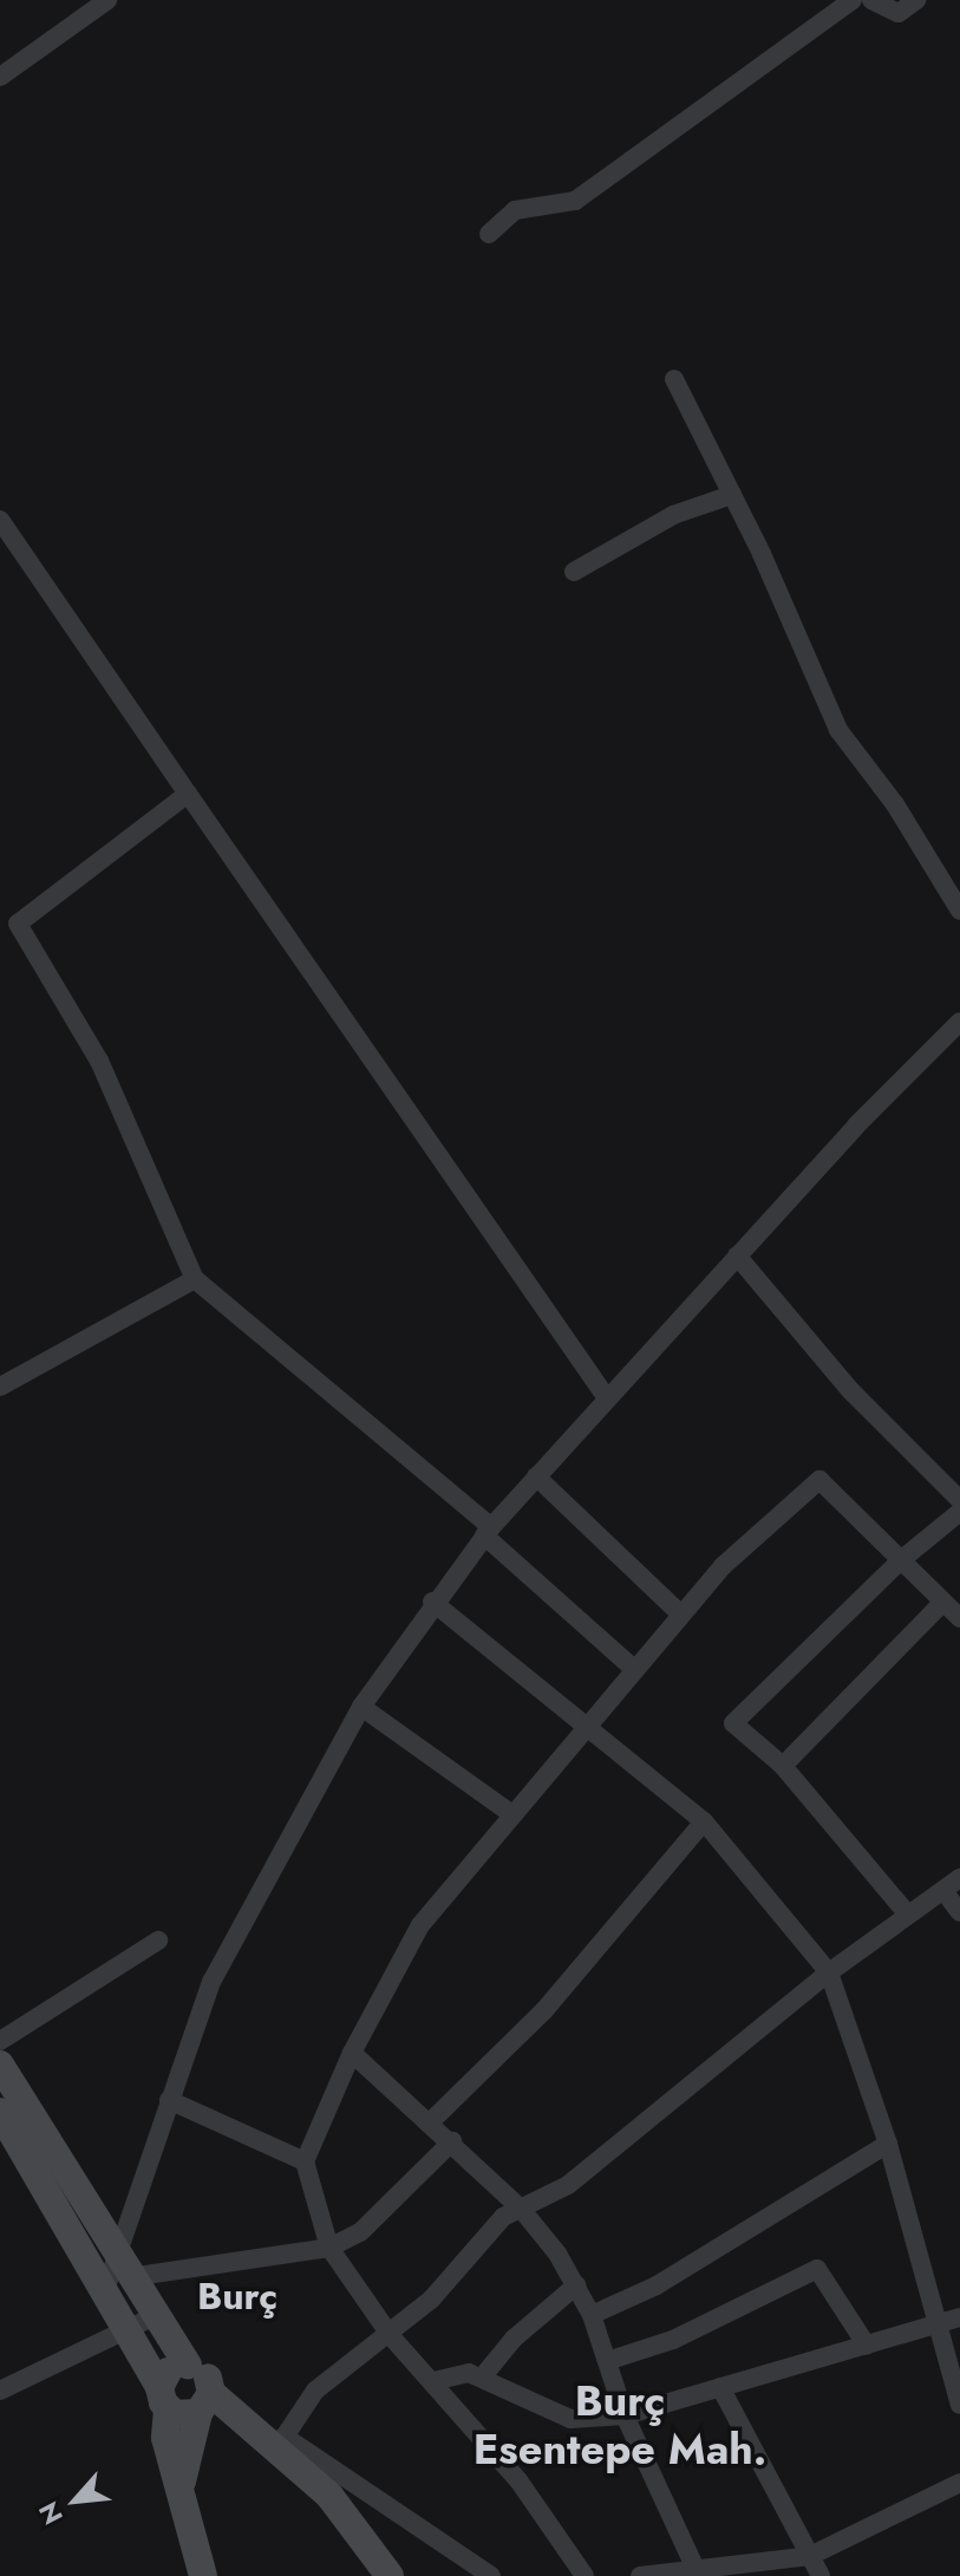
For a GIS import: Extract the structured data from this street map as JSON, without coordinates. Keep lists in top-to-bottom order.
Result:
{
  "districts": ["Burç", "Burç Esentepe Mah."],
  "north": "bottom left"
}
